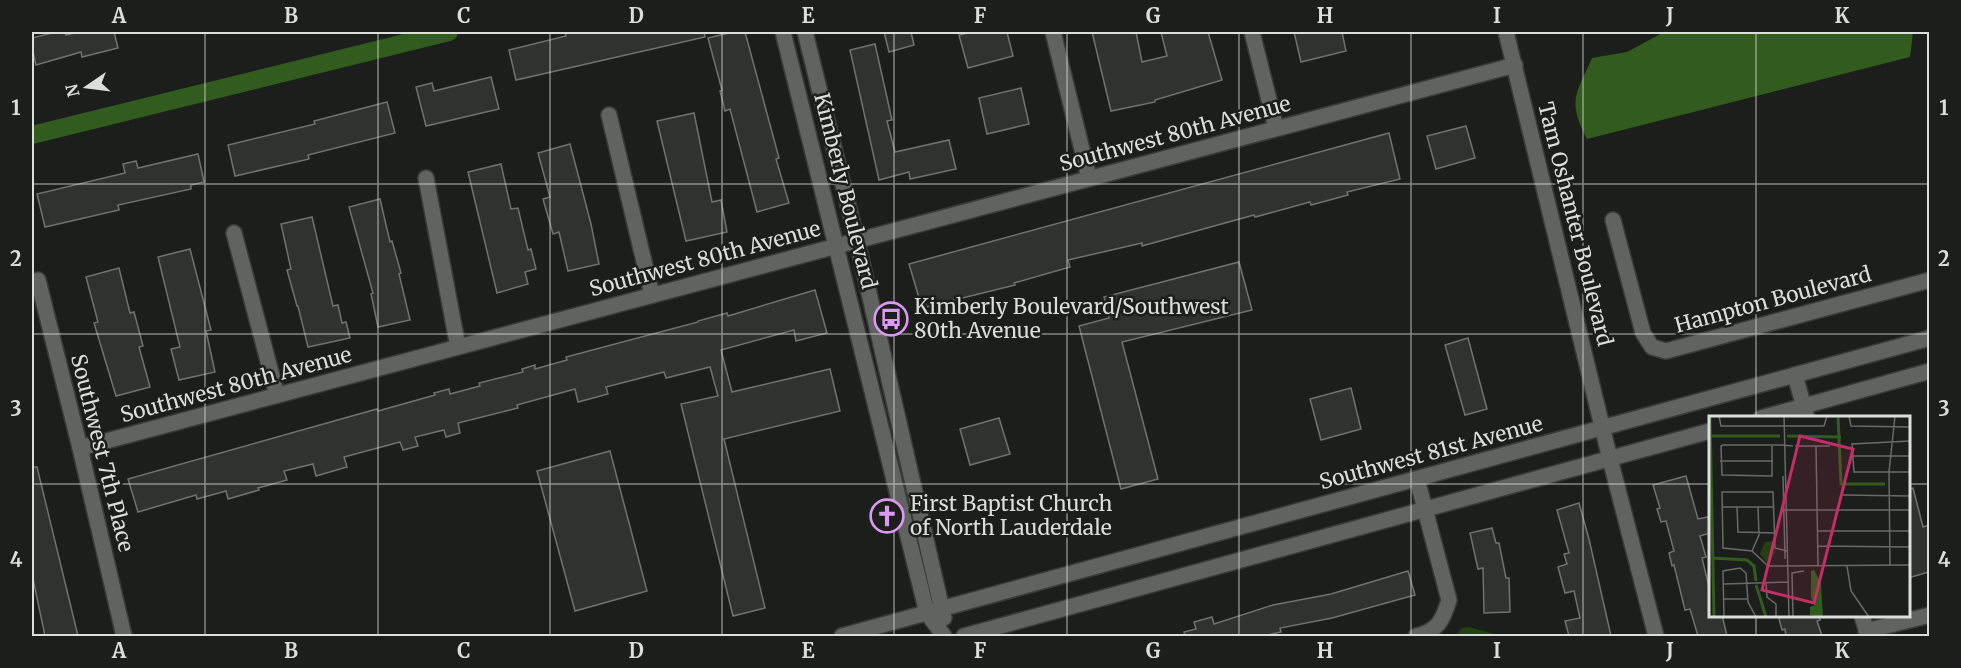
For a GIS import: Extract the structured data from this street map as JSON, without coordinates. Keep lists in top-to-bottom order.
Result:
{
  "streets": {
    "street": [
      "Southwest 80th Avenue",
      "Kimberly Boulevard",
      "Tam Oshanter Boulevard",
      "Hampton Boulevard",
      "Southwest 7th Place",
      "Southwest 81st Avenue"
    ]
  },
  "crossings": [
    ["Southwest 80th Avenue", "Kimberly Boulevard"],
    ["Southwest 80th Avenue", "Tam Oshanter Boulevard"],
    ["Southwest 80th Avenue", "Southwest 7th Place"],
    ["Kimberly Boulevard", "Southwest 81st Avenue"],
    ["Tam Oshanter Boulevard", "Southwest 81st Avenue"]
  ],
  "places": {
    "bus stop": ["Kimberly Boulevard/Southwest 80th Avenue"],
    "church": ["First Baptist Church of North Lauderdale"]
  },
  "north": "left",
  "grid": {
    "columns": [
      "A",
      "B",
      "C",
      "D",
      "E",
      "F",
      "G",
      "H",
      "I",
      "J",
      "K"
    ],
    "rows": [
      "1",
      "2",
      "3",
      "4"
    ]
  }
}
